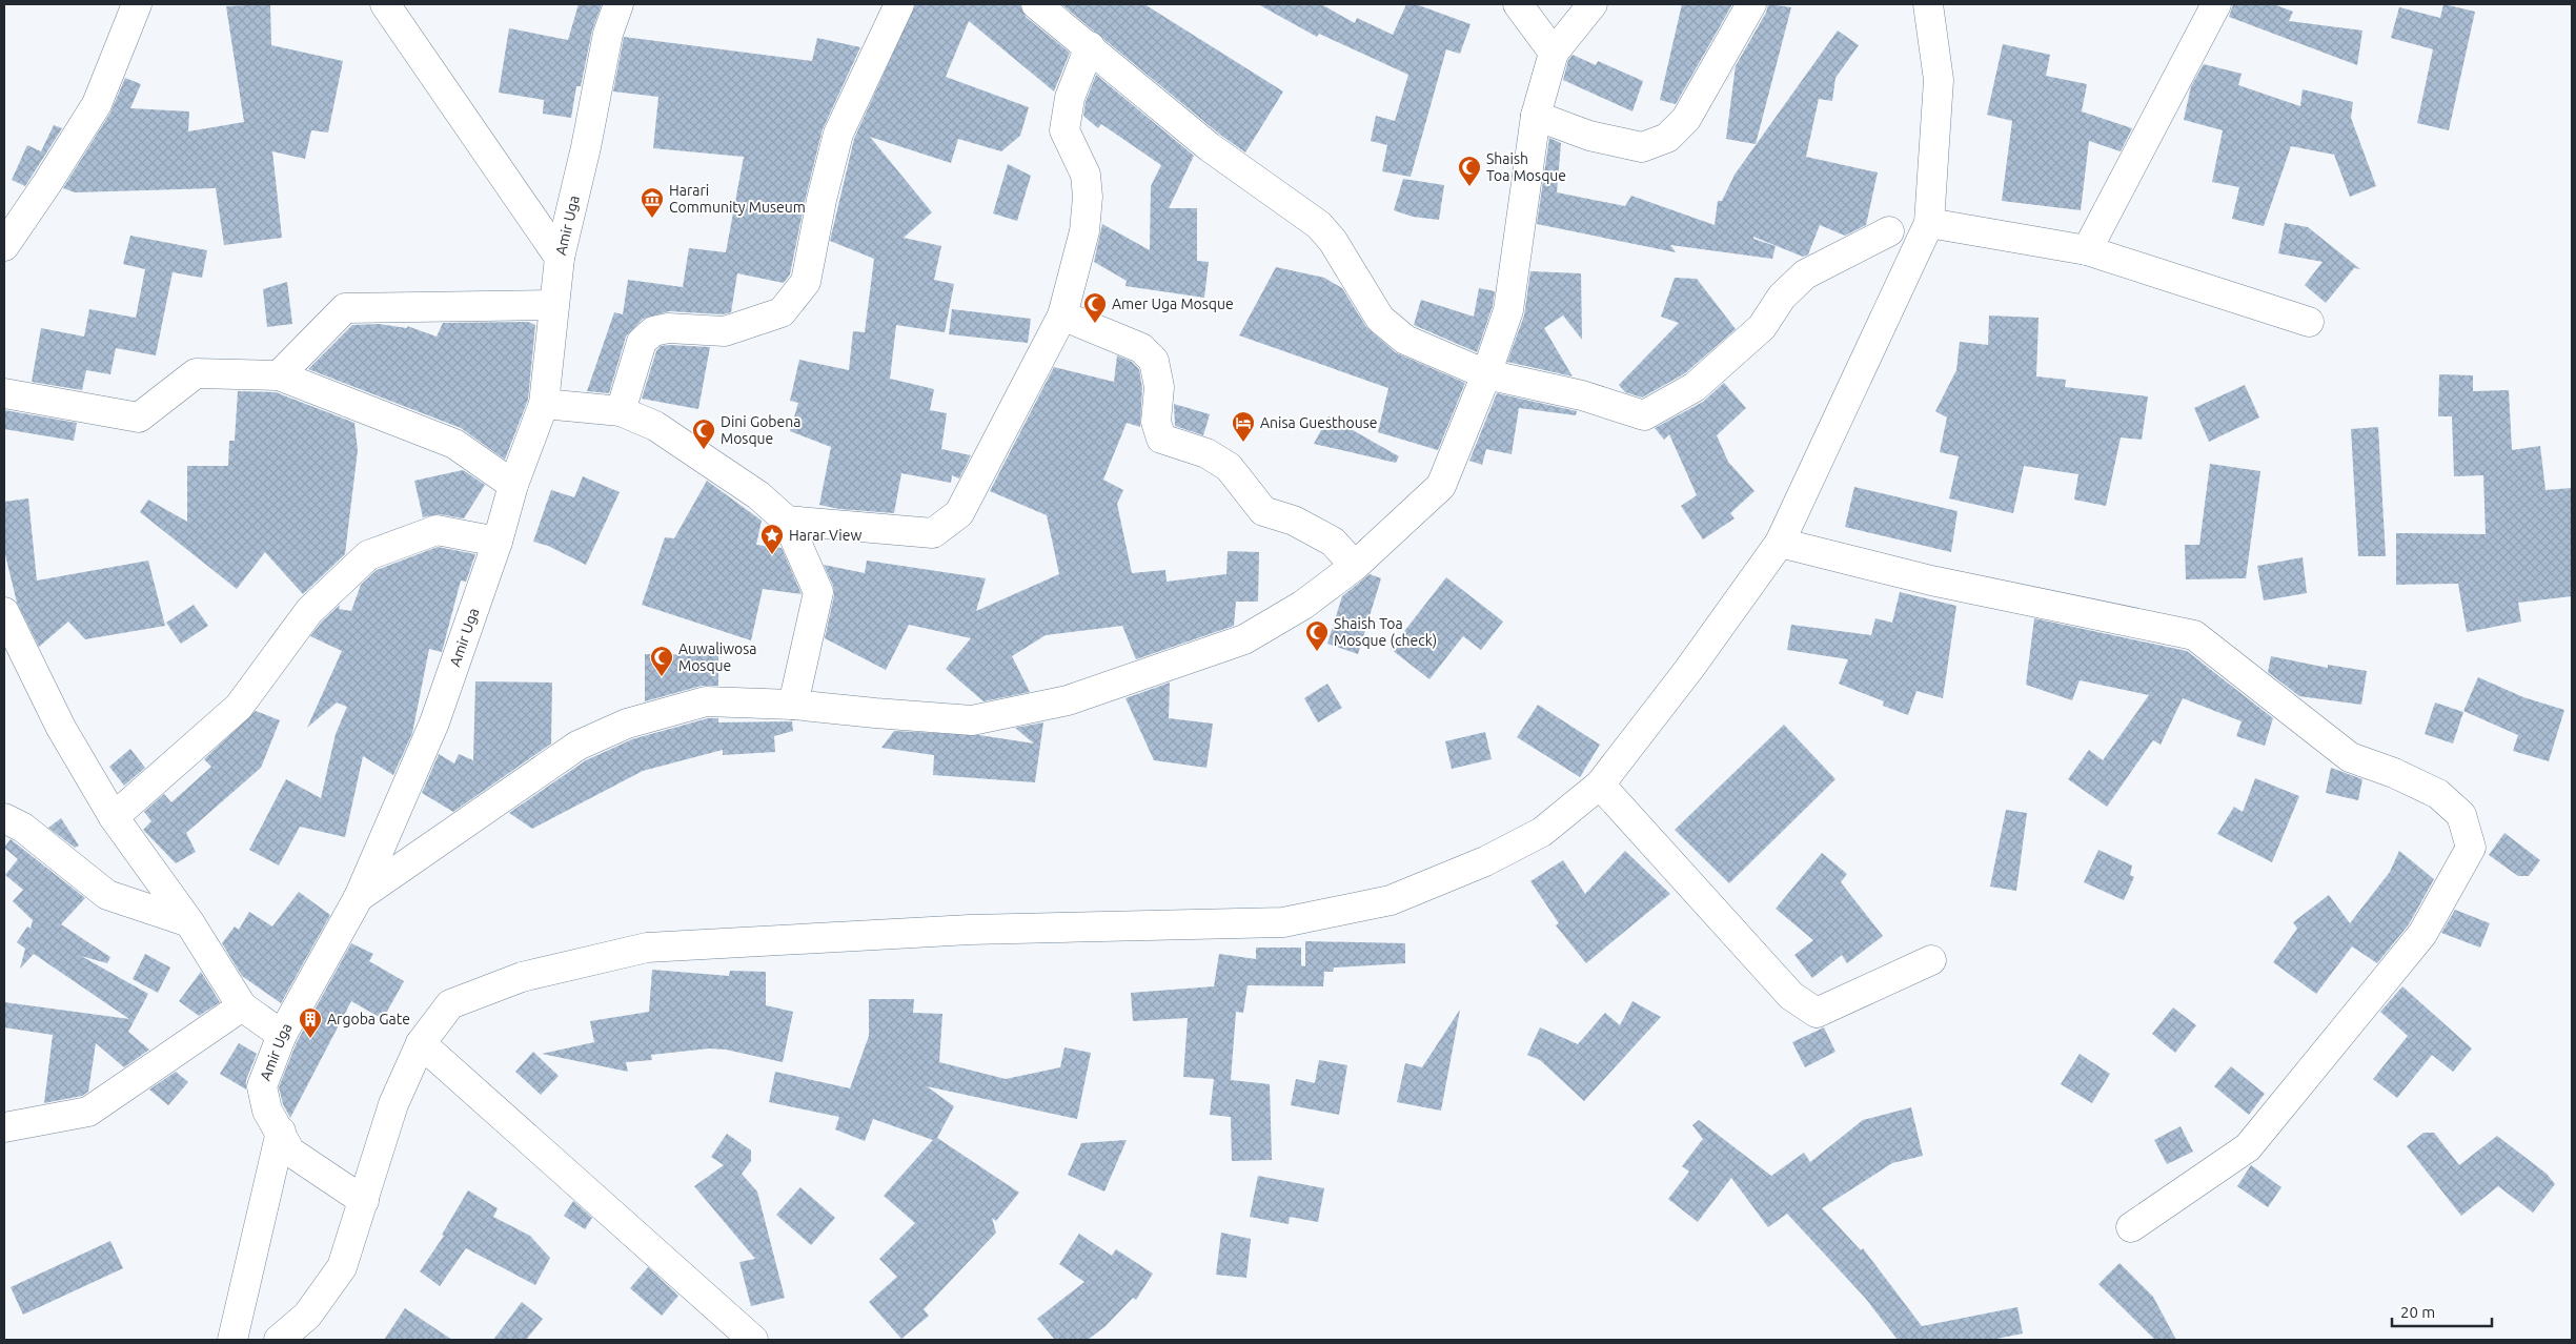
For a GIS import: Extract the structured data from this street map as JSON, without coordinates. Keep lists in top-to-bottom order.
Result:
{
  "streets": {
    "street": ["Amir Uga"]
  },
  "places": {
    "mosque": [
      "Shaish Toa Mosque",
      "Amer Uga Mosque",
      "Dini Gobena Mosque",
      "Shaish Toa Mosque (check)",
      "Auwaliwosa Mosque"
    ],
    "museum": ["Harari Community Museum"],
    "hotel": ["Anisa Guesthouse"],
    "place": ["Harar View"],
    "building": ["Argoba Gate"]
  },
  "scale_bar": "20 m"
}
